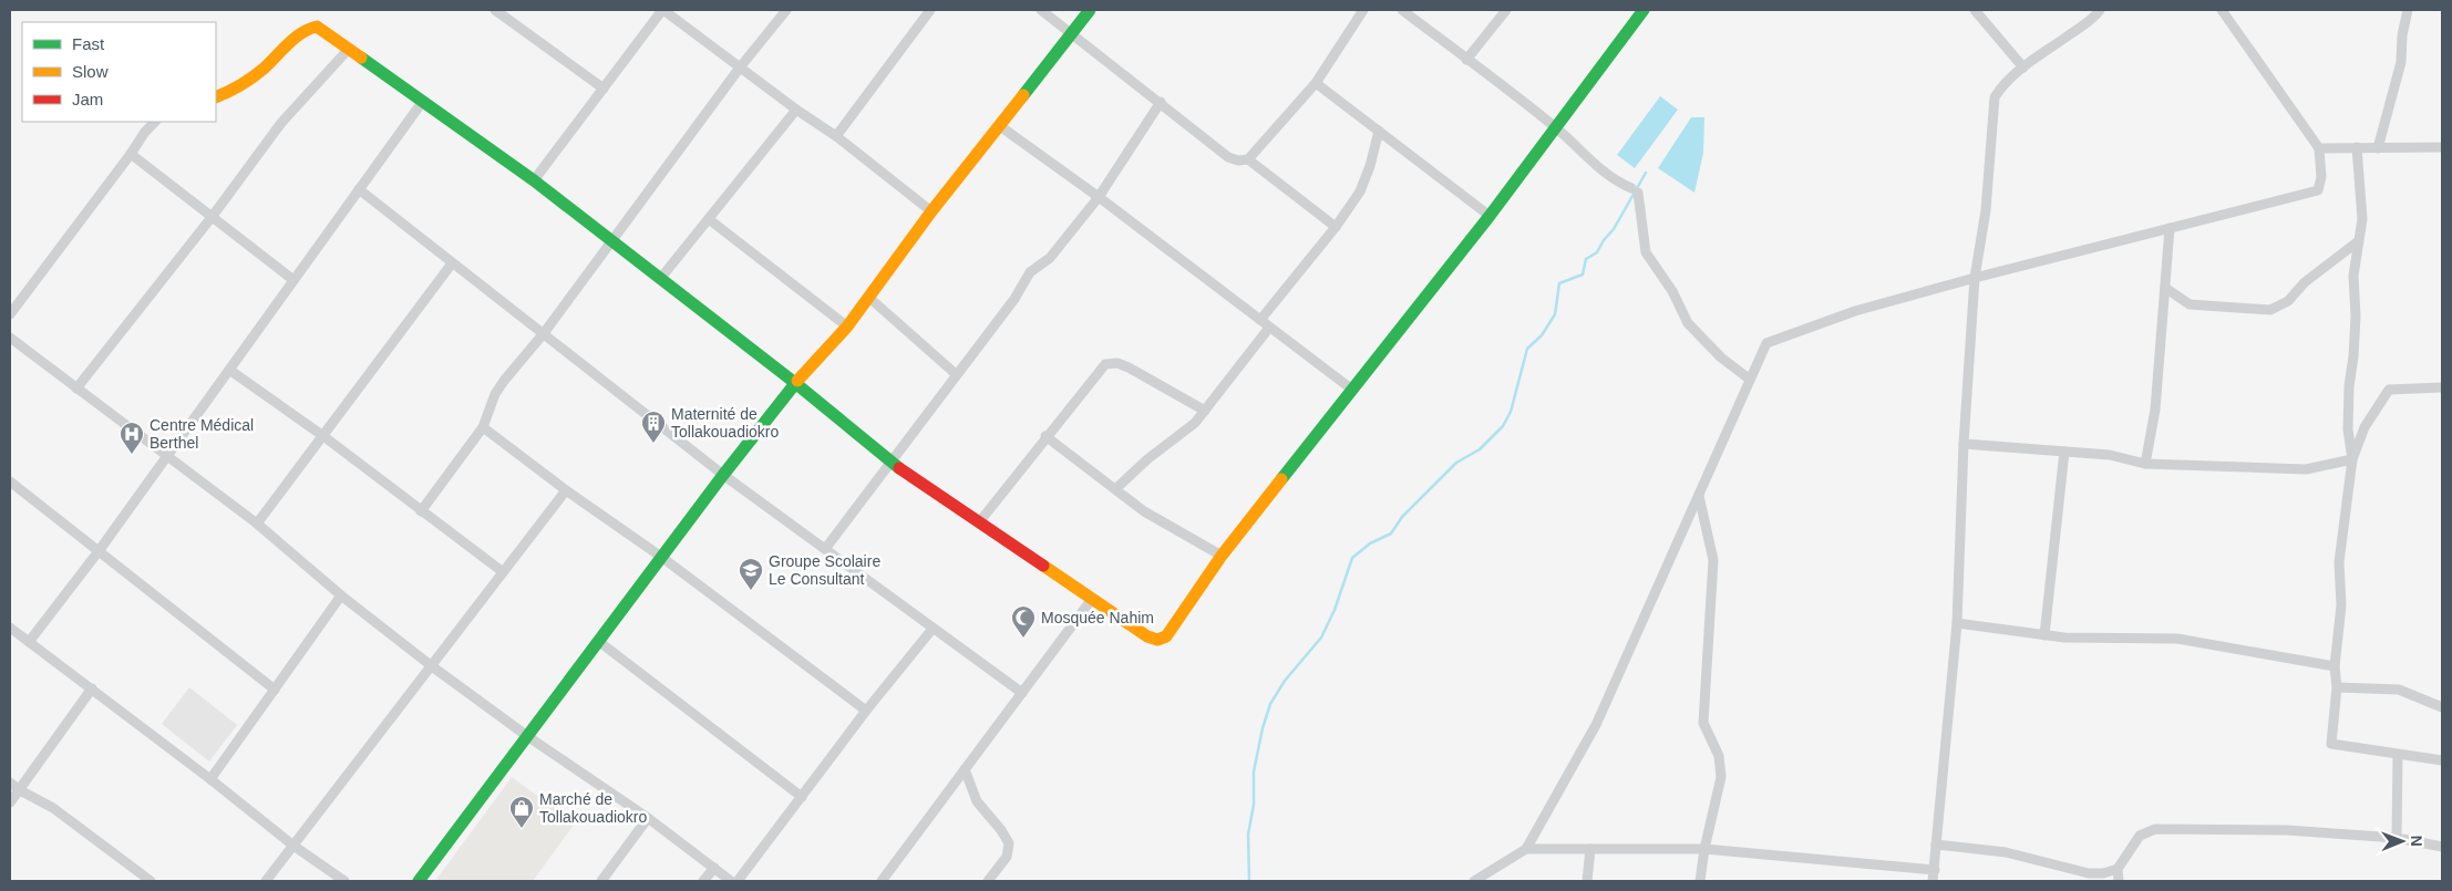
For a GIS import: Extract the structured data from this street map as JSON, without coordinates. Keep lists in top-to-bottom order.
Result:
{
  "places": {
    "building": ["Maternité de Tollakouadiokro"],
    "hospital": ["Centre Médical Berthel"],
    "school or university": ["Groupe Scolaire Le Consultant"],
    "mosque": ["Mosquée Nahim"],
    "shop": ["Marché de Tollakouadiokro"]
  },
  "legend": ["Fast", "Slow", "Jam"],
  "north": "right"
}
